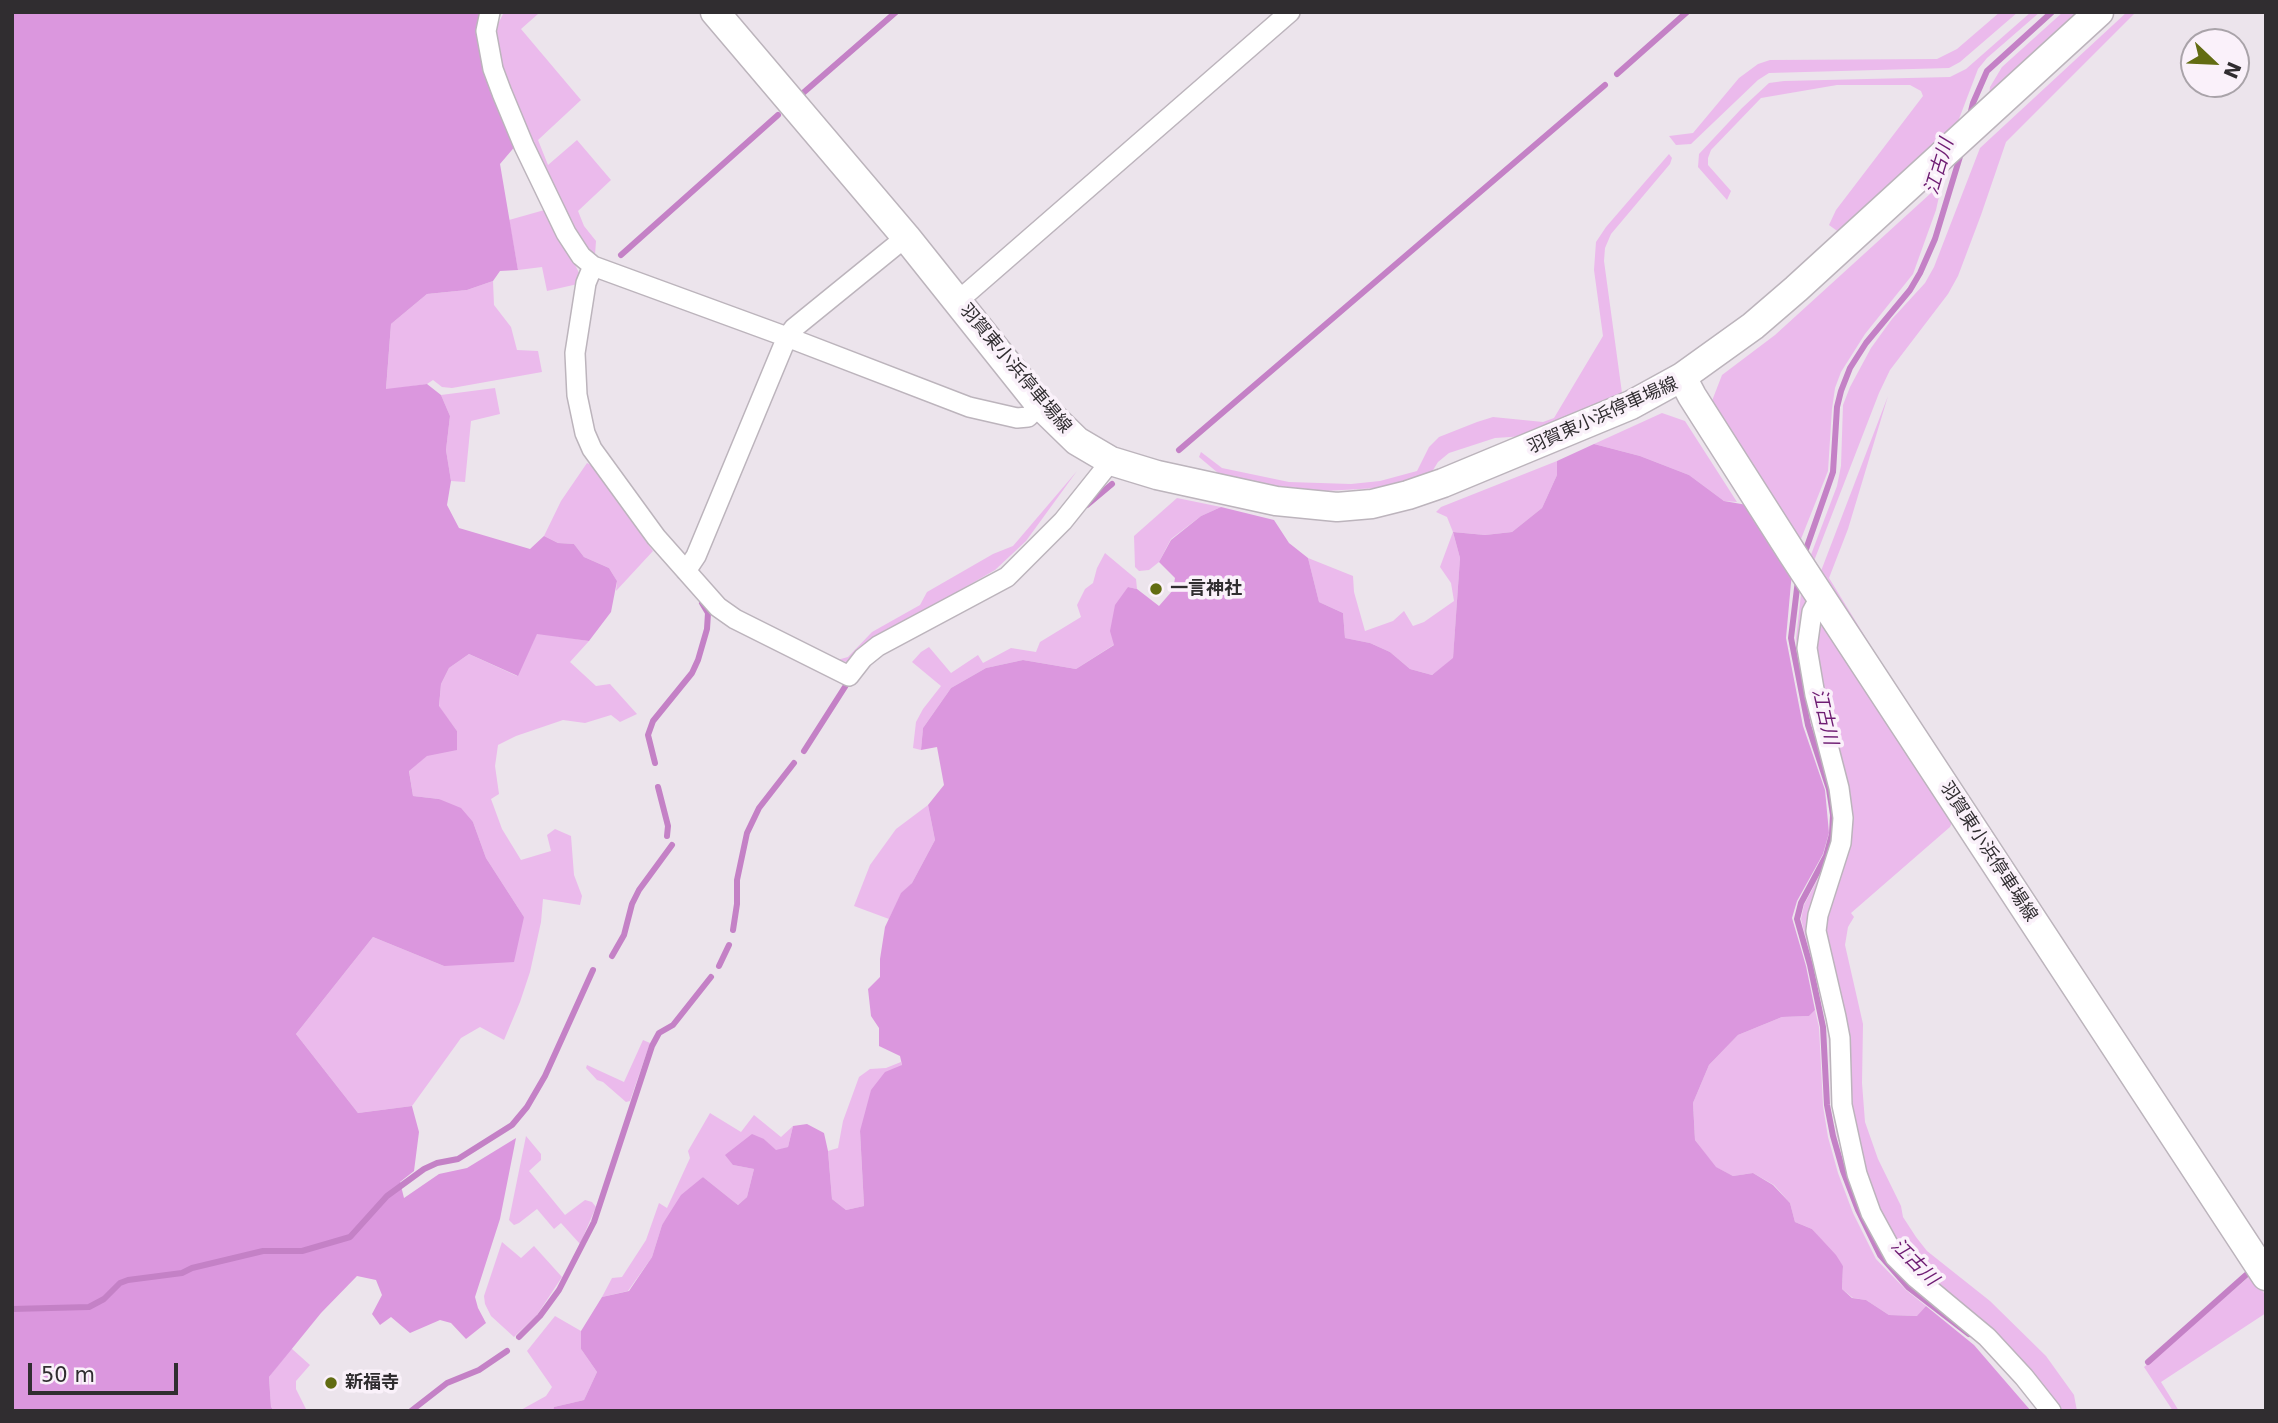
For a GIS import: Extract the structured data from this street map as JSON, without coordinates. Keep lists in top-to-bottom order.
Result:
{
  "streets": {
    "main road": ["羽賀東小浜停車場線"]
  },
  "water": ["江古川"],
  "places": ["一言神社", "新福寺"],
  "scale_bar": "50 m",
  "north": "bottom right"
}
